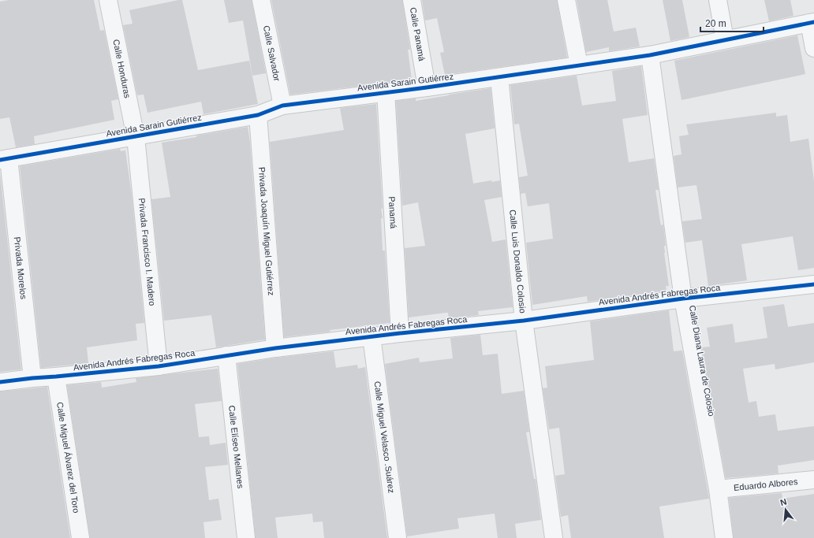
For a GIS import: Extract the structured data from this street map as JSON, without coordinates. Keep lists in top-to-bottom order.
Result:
{
  "streets": {
    "street": [
      "Calle Panamá",
      "Calle Salvador",
      "Calle Honduras",
      "Avenida Sarain Gutiérrez",
      "Panamá",
      "Privada Joaquín Miguel Gutiérrez",
      "Privada Francisco I. Madero",
      "Calle Luis Donaldo Colosio",
      "Privada Morelos",
      "Avenida Andrés Fabregas Roca",
      "Calle Diana Laura de Colosio",
      "Calle Miguel Velasco .Suárez",
      "Calle Elíseo Mellanes",
      "Calle Miguel Álvarez del Toro",
      "Eduardo Albores"
    ]
  },
  "crossings": [
    ["Calle Panamá", "Avenida Sarain Gutiérrez"],
    ["Calle Salvador", "Avenida Sarain Gutiérrez"],
    ["Calle Honduras", "Avenida Sarain Gutiérrez"],
    ["Calle Honduras", "Privada Francisco I. Madero"],
    ["Avenida Sarain Gutiérrez", "Panamá"],
    ["Avenida Sarain Gutiérrez", "Privada Joaquín Miguel Gutiérrez"],
    ["Avenida Sarain Gutiérrez", "Privada Francisco I. Madero"],
    ["Avenida Sarain Gutiérrez", "Calle Luis Donaldo Colosio"],
    ["Avenida Sarain Gutiérrez", "Privada Morelos"],
    ["Avenida Sarain Gutiérrez", "Calle Diana Laura de Colosio"],
    ["Panamá", "Avenida Andrés Fabregas Roca"],
    ["Privada Joaquín Miguel Gutiérrez", "Avenida Andrés Fabregas Roca"],
    ["Privada Francisco I. Madero", "Avenida Andrés Fabregas Roca"],
    ["Calle Luis Donaldo Colosio", "Avenida Andrés Fabregas Roca"],
    ["Privada Morelos", "Avenida Andrés Fabregas Roca"],
    ["Avenida Andrés Fabregas Roca", "Calle Diana Laura de Colosio"],
    ["Avenida Andrés Fabregas Roca", "Calle Miguel Velasco .Suárez"],
    ["Avenida Andrés Fabregas Roca", "Calle Elíseo Mellanes"],
    ["Avenida Andrés Fabregas Roca", "Calle Miguel Álvarez del Toro"],
    ["Calle Diana Laura de Colosio", "Eduardo Albores"]
  ],
  "scale_bar": "20 m",
  "north": "top"
}
